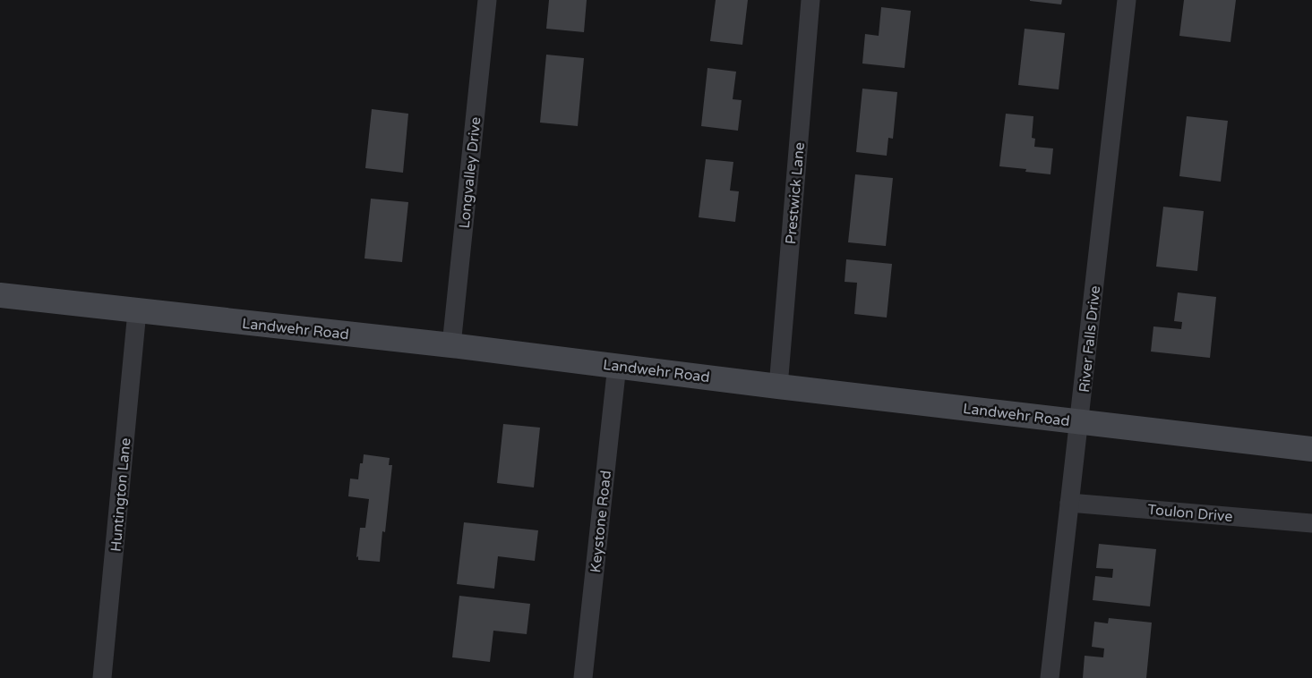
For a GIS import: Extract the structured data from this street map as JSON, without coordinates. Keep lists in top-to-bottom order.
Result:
{
  "streets": {
    "main road": ["Landwehr Road"],
    "street": [
      "Longvalley Drive",
      "Prestwick Lane",
      "River Falls Drive",
      "Huntington Lane",
      "Toulon Drive",
      "Keystone Road"
    ]
  },
  "crossings": [
    ["Longvalley Drive", "Landwehr Road"],
    ["Prestwick Lane", "Landwehr Road"],
    ["Landwehr Road", "River Falls Drive"],
    ["Landwehr Road", "Huntington Lane"],
    ["Landwehr Road", "Keystone Road"],
    ["River Falls Drive", "Toulon Drive"]
  ]
}
